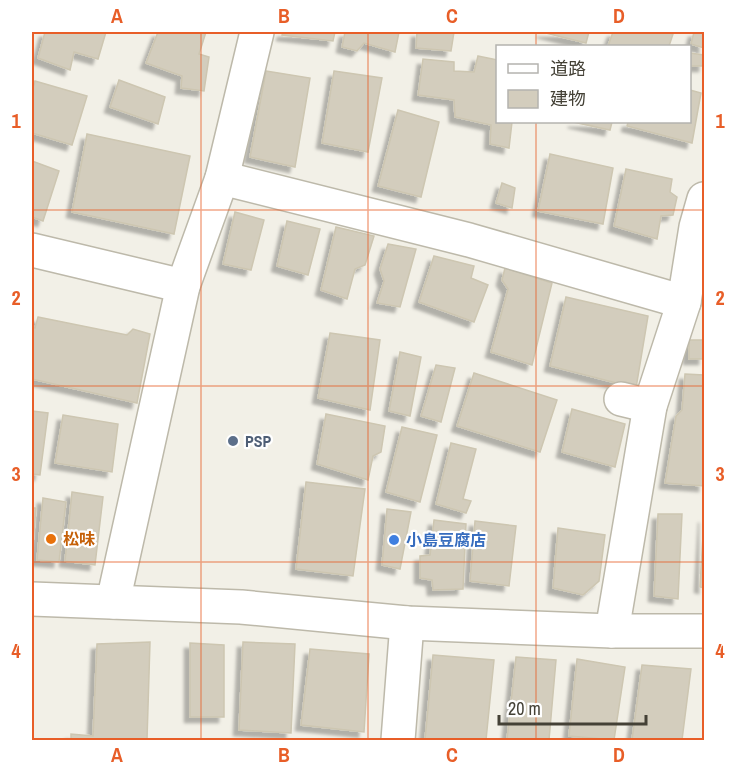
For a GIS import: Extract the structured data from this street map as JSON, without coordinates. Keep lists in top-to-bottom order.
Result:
{
  "places": ["PSP", "松味", "小島豆腐店"],
  "legend": ["道路", "建物"],
  "scale_bar": "20 m",
  "grid": {
    "columns": [
      "A",
      "B",
      "C",
      "D"
    ],
    "rows": [
      "1",
      "2",
      "3",
      "4"
    ]
  }
}
